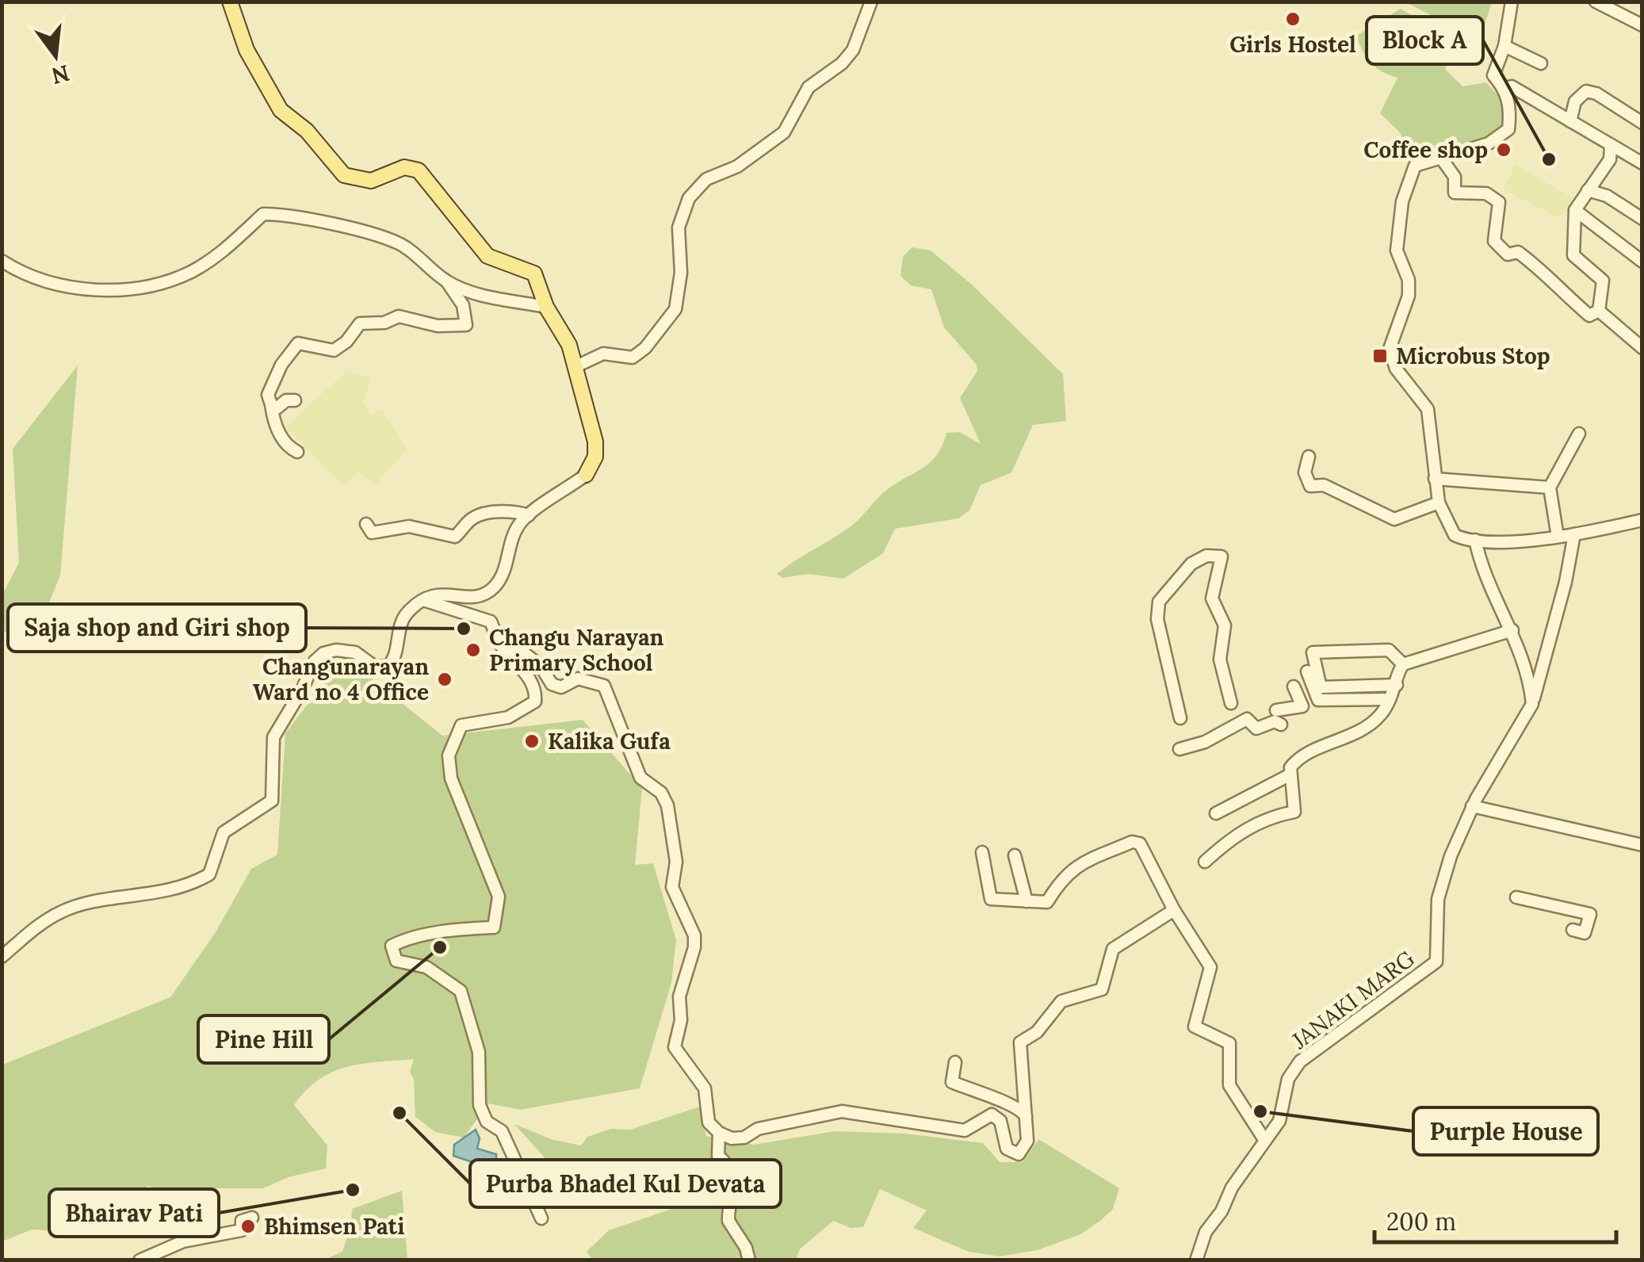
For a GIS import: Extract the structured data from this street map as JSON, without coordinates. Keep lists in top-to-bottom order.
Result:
{
  "streets": {
    "street": ["JANAKI MARG"]
  },
  "places": {
    "other": [
      "Girls Hostel",
      "Coffee shop",
      "Block A",
      "Saja shop and Giri shop",
      "Changu Narayan Primary School",
      "Changunarayan Ward no 4 Office",
      "Kalika Gufa",
      "Pine Hill",
      "Purple House",
      "Purba Bhadel Kul Devata",
      "Bhairav Pati",
      "Bhimsen Pati"
    ],
    "transit": ["Microbus Stop"]
  },
  "scale_bar": "200 m",
  "north": "bottom"
}
